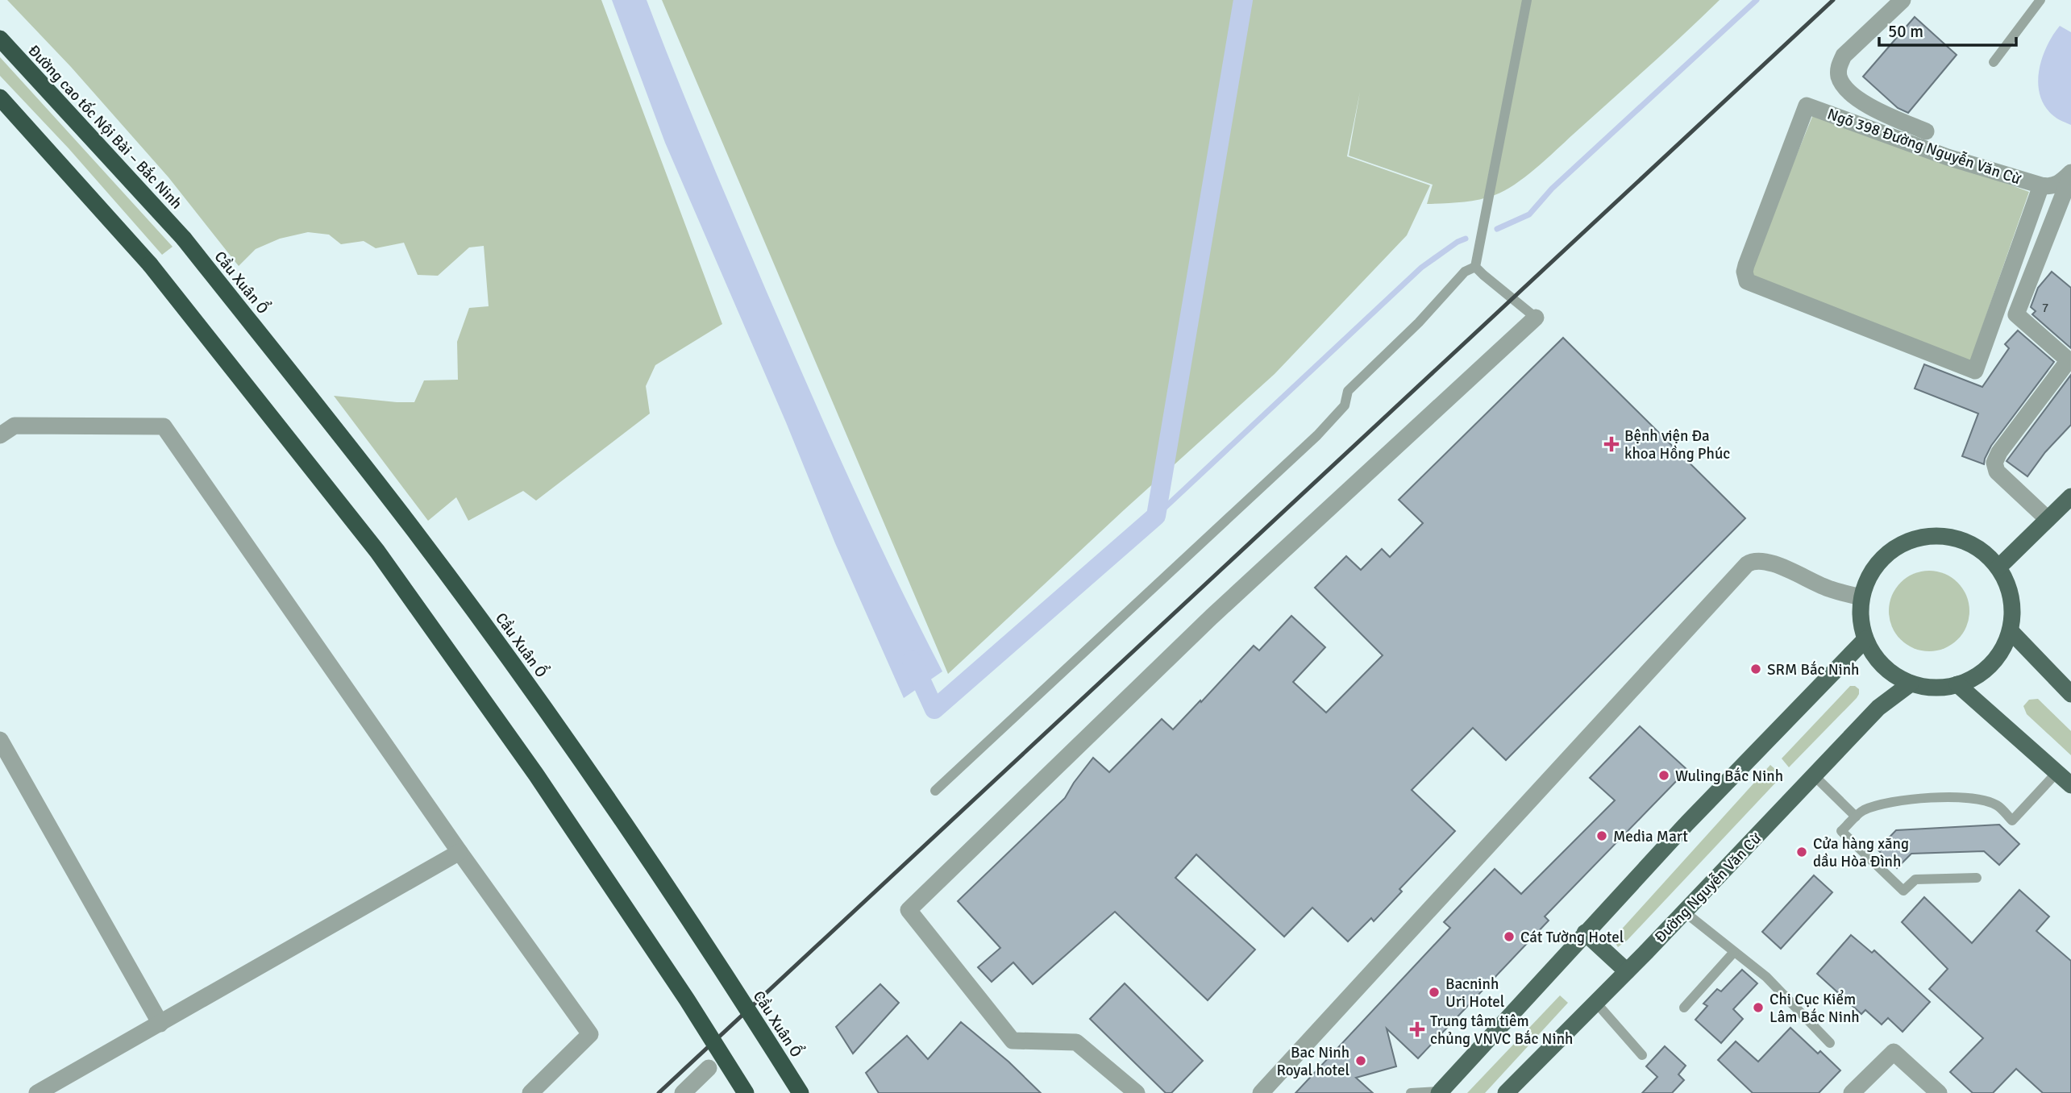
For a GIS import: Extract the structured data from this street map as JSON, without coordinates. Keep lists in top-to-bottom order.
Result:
{
  "streets": {
    "highway": ["Đường cao tốc Nội Bài – Bắc Ninh", "Cầu Xuân Ổ"],
    "main road": ["Đường Nguyễn Văn Cừ"],
    "street": ["Ngõ 398 Đường Nguyễn Văn Cừ"]
  },
  "crossings": [
    ["Đường cao tốc Nội Bài – Bắc Ninh", "Cầu Xuân Ổ"]
  ],
  "places": {
    "health": ["Bệnh viện Đa khoa Hồng Phúc", "Trung tâm tiêm chủng VNVC Bắc Ninh"],
    "other": [
      "SRM Bắc Ninh",
      "Wuling Bắc Ninh",
      "Media Mart",
      "Cửa hàng xăng dầu Hòa Đình",
      "Cát Tường Hotel",
      "Bacninh Uri Hotel",
      "Chi Cục Kiểm Lâm Bắc Ninh",
      "Bac Ninh Royal hotel"
    ]
  },
  "house_numbers": ["7"],
  "scale_bar": "50 m"
}
